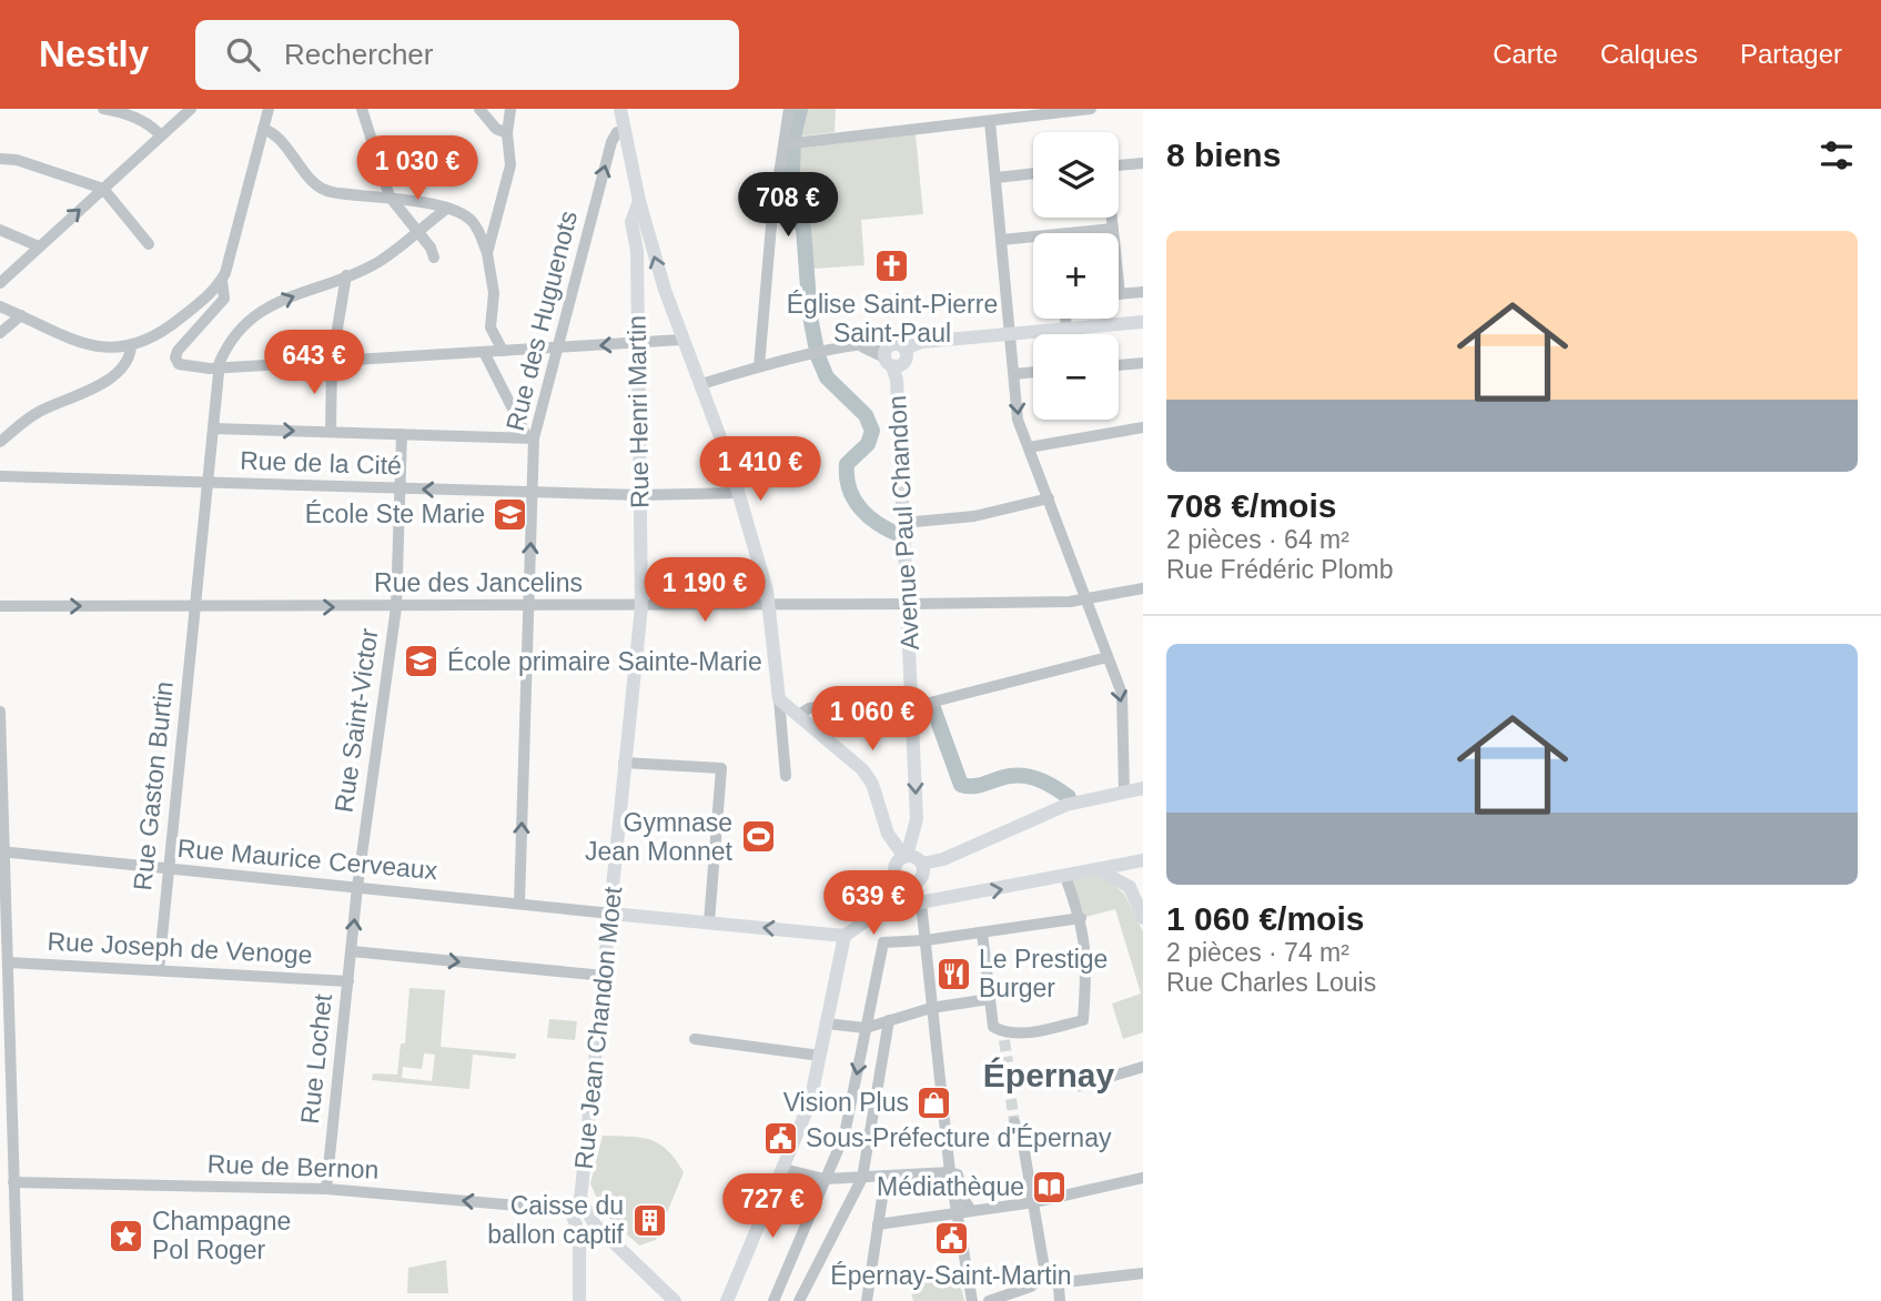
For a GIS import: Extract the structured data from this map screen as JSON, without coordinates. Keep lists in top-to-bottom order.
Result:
{
  "streets": {
    "main road": ["Rue Henri Martin", "Avenue Paul Chandon", "Rue Jean Chandon Moet"],
    "street": [
      "Rue des Huguenots",
      "Rue de la Cité",
      "Rue des Jancelins",
      "Rue Saint-Victor",
      "Rue Gaston Burtin",
      "Rue Maurice Cerveaux",
      "Rue Joseph de Venoge",
      "Rue Lochet",
      "Rue de Bernon"
    ]
  },
  "crossings": [
    ["Rue des Huguenots", "Rue de la Cité"],
    ["Rue des Huguenots", "Rue des Jancelins"],
    ["Rue des Huguenots", "Rue Maurice Cerveaux"],
    ["Rue Henri Martin", "Rue de la Cité"],
    ["Rue Henri Martin", "Rue des Jancelins"],
    ["Rue Henri Martin", "Rue Jean Chandon Moet"],
    ["Rue de la Cité", "Rue Saint-Victor"],
    ["Rue de la Cité", "Rue Gaston Burtin"],
    ["Avenue Paul Chandon", "Rue des Jancelins"],
    ["Rue des Jancelins", "Rue Saint-Victor"],
    ["Rue des Jancelins", "Rue Gaston Burtin"],
    ["Rue Saint-Victor", "Rue Maurice Cerveaux"],
    ["Rue Saint-Victor", "Rue Lochet"],
    ["Rue Gaston Burtin", "Rue Maurice Cerveaux"],
    ["Rue Gaston Burtin", "Rue Joseph de Venoge"],
    ["Rue Maurice Cerveaux", "Rue Jean Chandon Moet"],
    ["Rue Maurice Cerveaux", "Rue Lochet"],
    ["Rue Joseph de Venoge", "Rue Lochet"],
    ["Rue Jean Chandon Moet", "Rue de Bernon"],
    ["Rue Lochet", "Rue de Bernon"]
  ],
  "one_way": ["Rue de Bernon"],
  "districts": ["Épernay"],
  "places": {
    "church": ["Église Saint-Pierre Saint-Paul"],
    "school or university": ["École Ste Marie", "École primaire Sainte-Marie"],
    "sports": ["Gymnase Jean Monnet"],
    "restaurant": ["Le Prestige Burger"],
    "shop": ["Vision Plus"],
    "public building": ["Sous-Préfecture d'Épernay", "Épernay-Saint-Martin"],
    "library": ["Médiathèque"],
    "building": ["Caisse du ballon captif"],
    "place": ["Champagne Pol Roger"]
  },
  "page": {
    "header": "Nestly",
    "search": "Rechercher",
    "nav": ["Carte", "Calques", "Partager"],
    "heading": "8 biens",
    "map_buttons": ["+", "−"],
    "price": [
      "1 030 €",
      "708 €",
      "643 €",
      "1 410 €",
      "1 190 €",
      "1 060 €",
      "639 €",
      "727 €"
    ],
    "list": [
      {
        "name": "708 €/mois",
        "note": "2 pièces · 64 m² · Rue Frédéric Plomb"
      },
      {
        "name": "1 060 €/mois",
        "note": "2 pièces · 74 m² · Rue Charles Louis"
      }
    ]
  }
}
